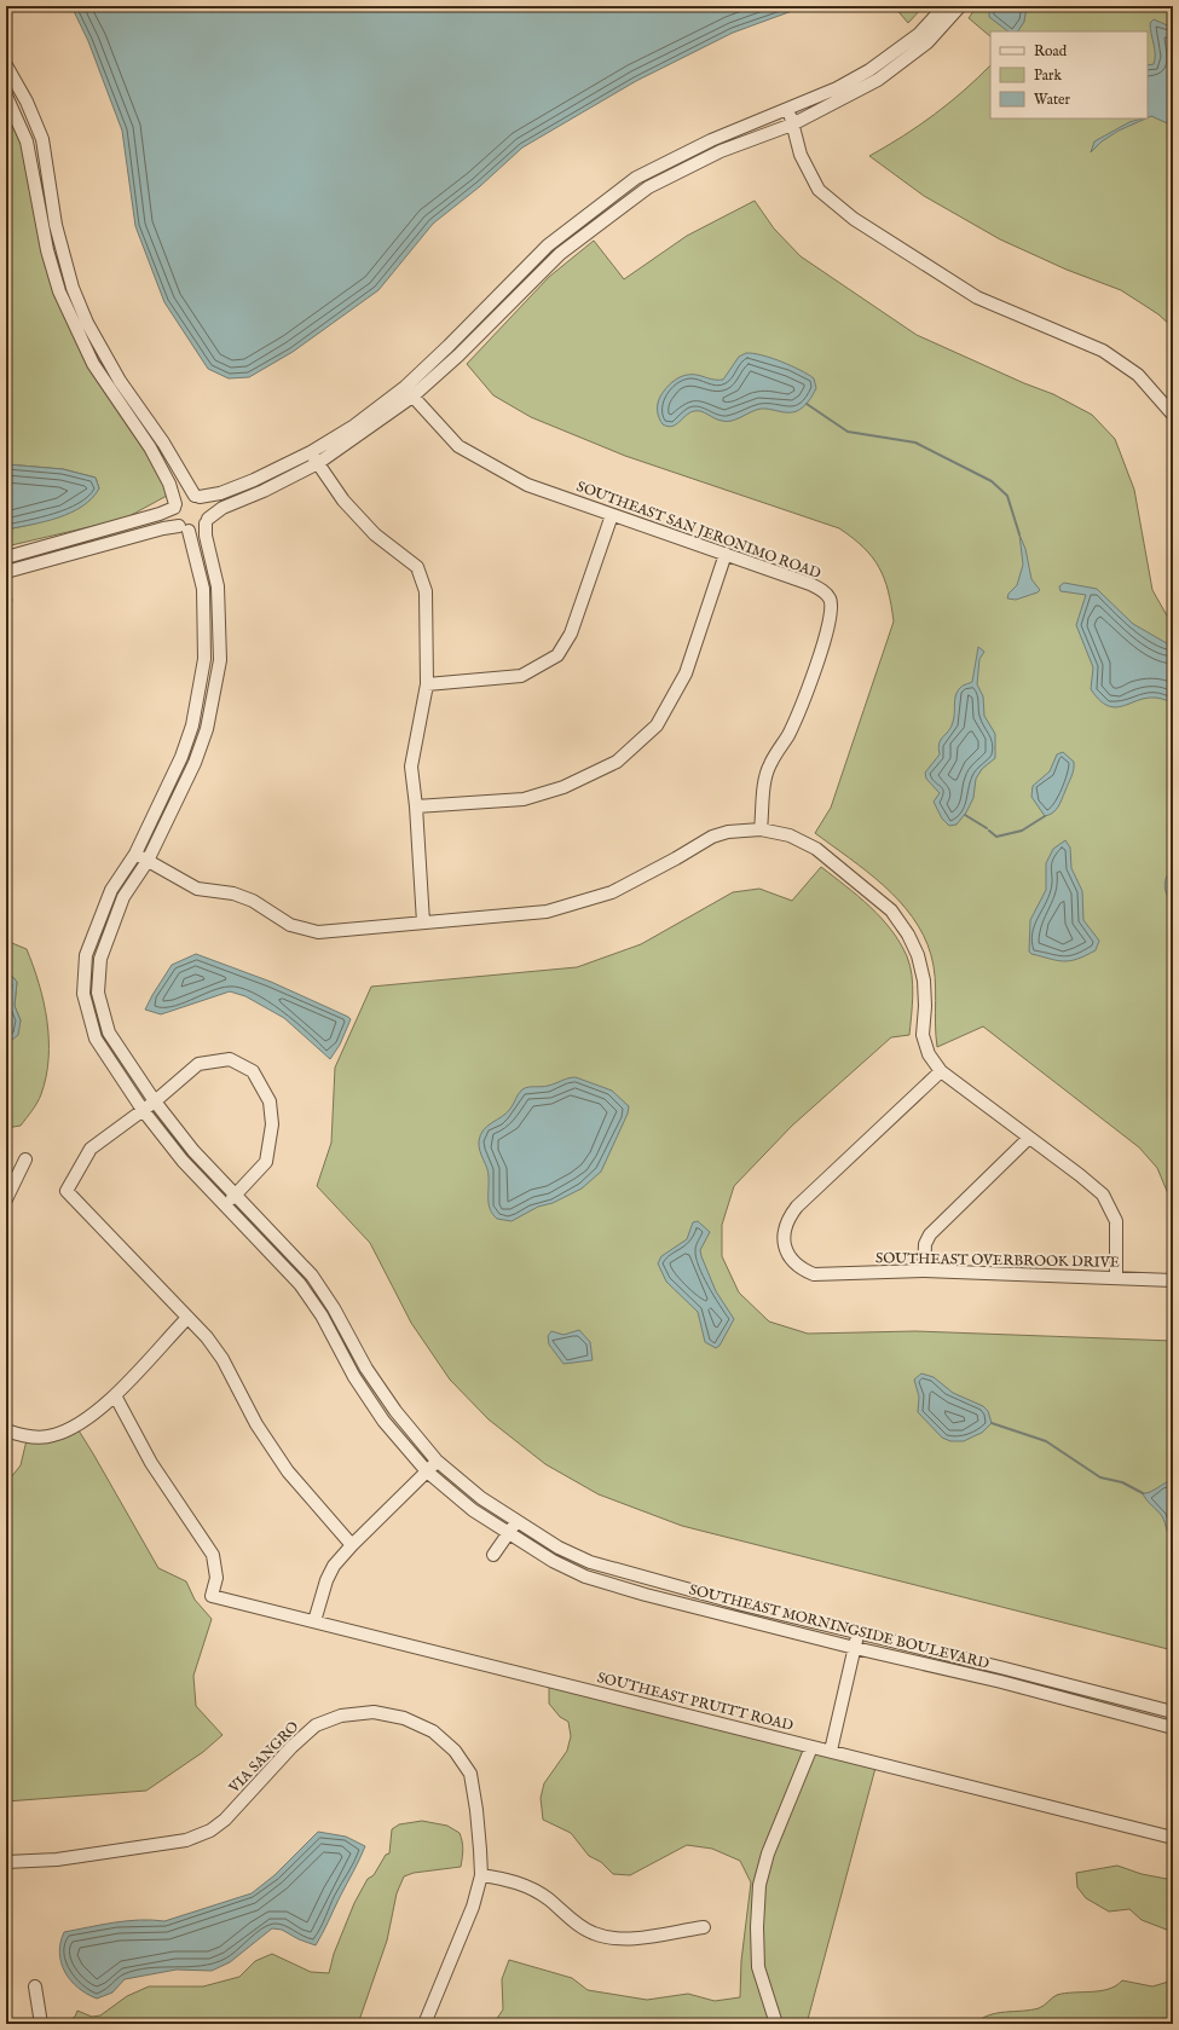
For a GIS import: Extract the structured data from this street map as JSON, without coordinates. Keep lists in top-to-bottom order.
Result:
{
  "streets": {
    "street": [
      "SOUTHEAST SAN JERONIMO ROAD",
      "SOUTHEAST OVERBROOK DRIVE",
      "SOUTHEAST MORNINGSIDE BOULEVARD",
      "SOUTHEAST PRUITT ROAD",
      "VIA SANGRO"
    ]
  },
  "legend": ["Road", "Park", "Water"]
}
